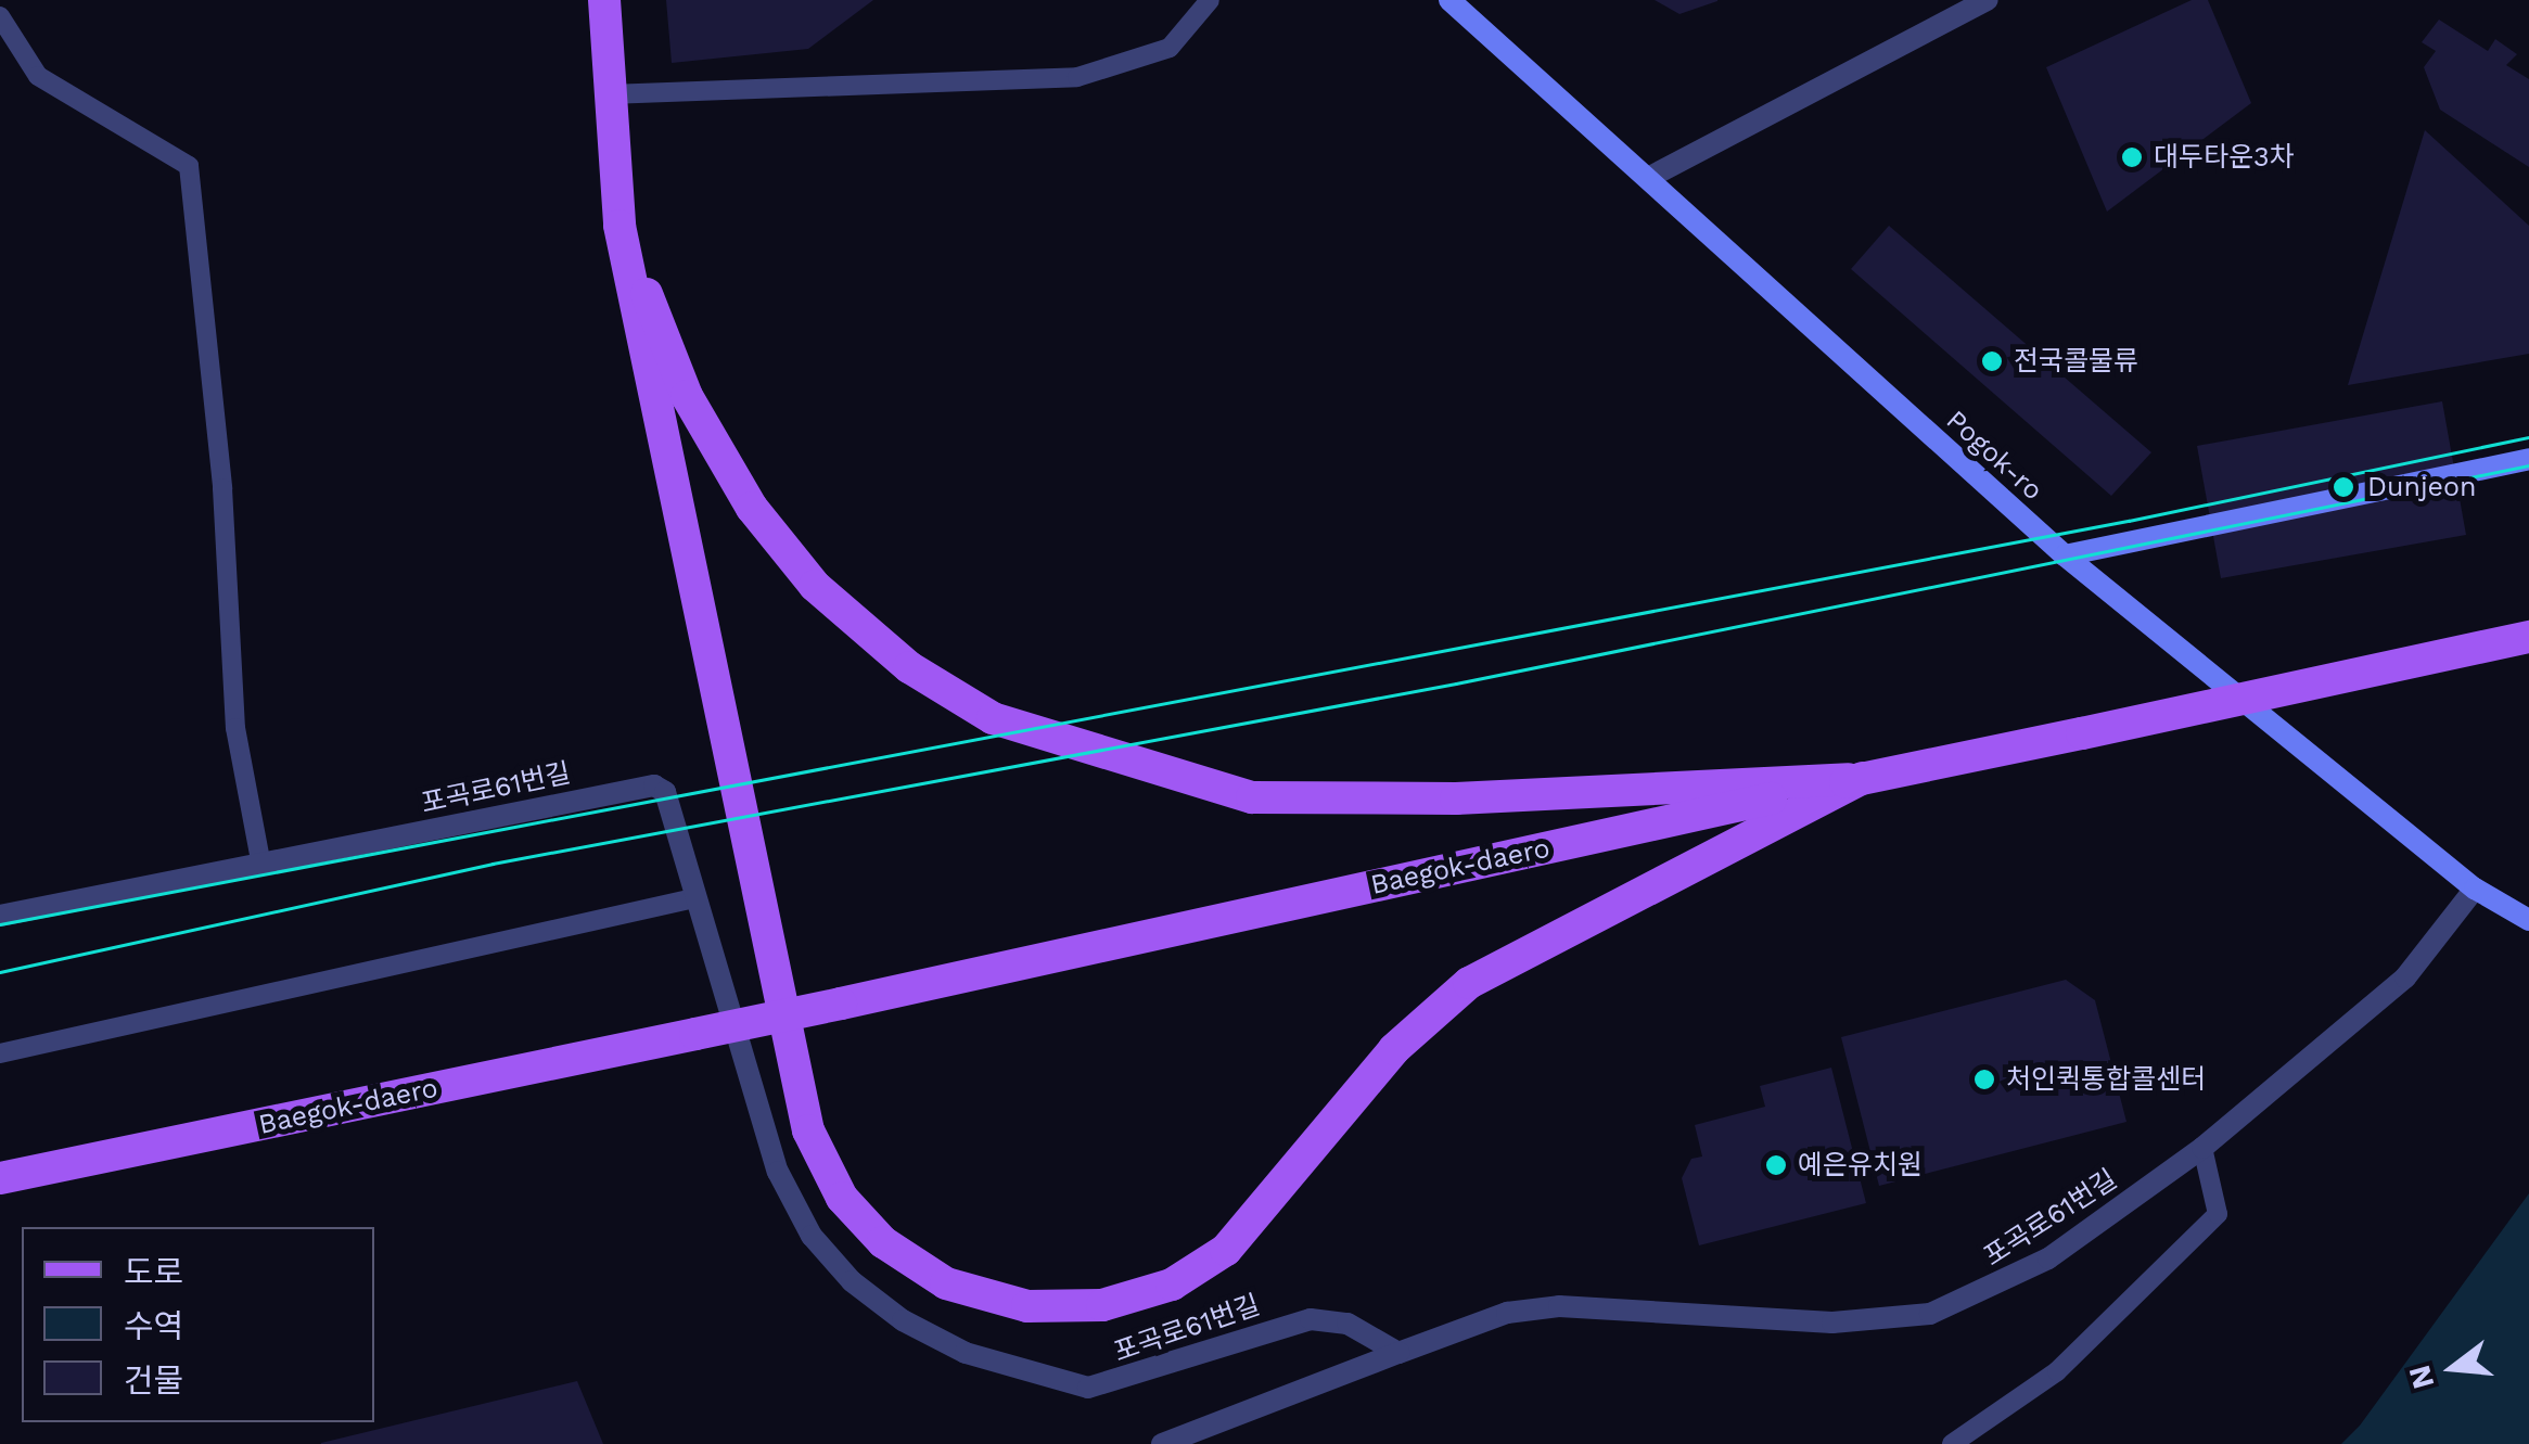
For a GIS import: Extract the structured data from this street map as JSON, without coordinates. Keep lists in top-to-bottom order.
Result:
{
  "streets": {
    "main road": ["Baegok-daero"],
    "street": ["Pogok-ro", "포곡로61번길"]
  },
  "crossings": [
    ["Pogok-ro", "포곡로61번길"]
  ],
  "places": [
    "대두타운3차",
    "전국콜물류",
    "Dunjeon",
    "처인퀵통합콜센터",
    "예은유치원"
  ],
  "legend": ["도로", "수역", "건물"],
  "north": "left"
}
